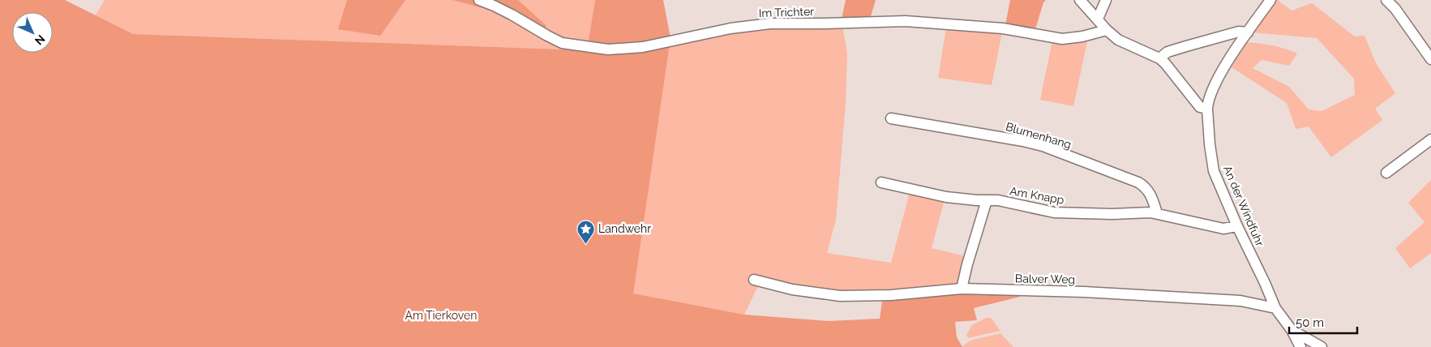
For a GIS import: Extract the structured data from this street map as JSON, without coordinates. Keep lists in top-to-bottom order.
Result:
{
  "streets": {
    "street": [
      "Im Trichter",
      "Blumenhang",
      "Am Knapp",
      "An der Windfuhr",
      "Balver Weg"
    ]
  },
  "crossings": [
    ["Blumenhang", "Am Knapp"],
    ["Am Knapp", "An der Windfuhr"],
    ["An der Windfuhr", "Balver Weg"]
  ],
  "parks": ["Am Tierkoven"],
  "places": {
    "place": ["Landwehr"]
  },
  "scale_bar": "50 m",
  "north": "bottom right"
}
